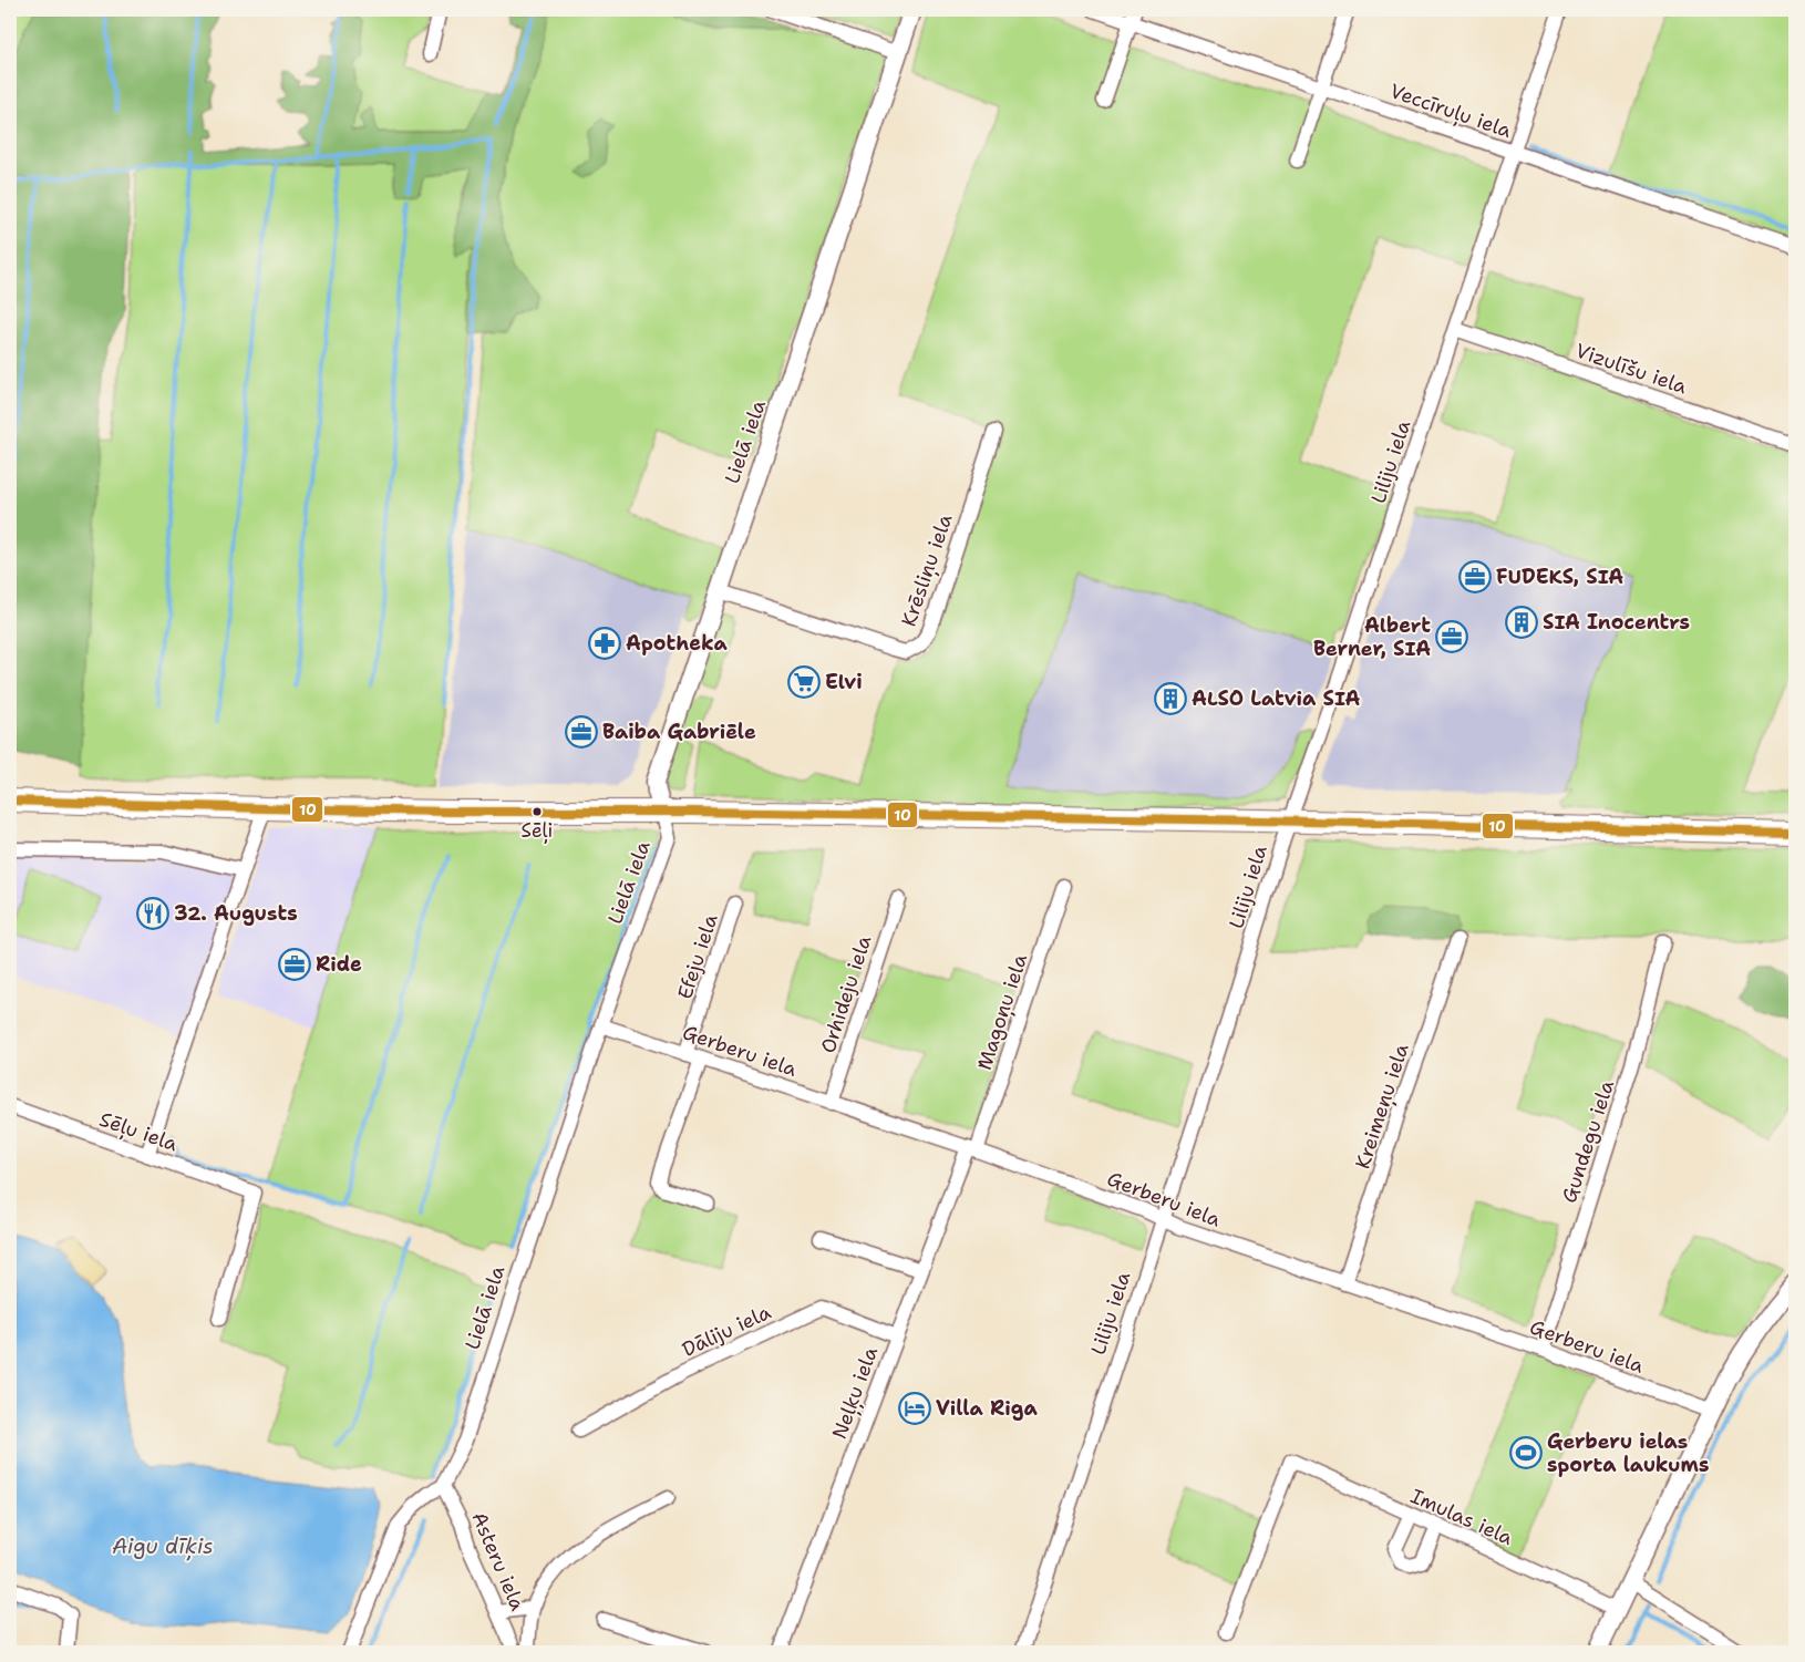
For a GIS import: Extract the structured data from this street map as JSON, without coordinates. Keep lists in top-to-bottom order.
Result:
{
  "streets": {
    "street": [
      "Veccīruļu iela",
      "Vizulīšu iela",
      "Lielā iela",
      "Liliju iela",
      "Krēsliņu iela",
      "Efeju iela",
      "Orhideju iela",
      "Magoņu iela",
      "Gerberu iela",
      "Kreimeņu iela",
      "Sēļu iela",
      "Gundegu iela",
      "Dāliju iela",
      "Neļķu iela",
      "Imulas iela",
      "Asteru iela"
    ]
  },
  "crossings": [
    ["Veccīruļu iela", "Liliju iela"],
    ["Vizulīšu iela", "Liliju iela"],
    ["Lielā iela", "Krēsliņu iela"],
    ["Lielā iela", "Gerberu iela"],
    ["Lielā iela", "Asteru iela"],
    ["Liliju iela", "Gerberu iela"],
    ["Efeju iela", "Gerberu iela"],
    ["Orhideju iela", "Gerberu iela"],
    ["Magoņu iela", "Gerberu iela"],
    ["Magoņu iela", "Neļķu iela"],
    ["Gerberu iela", "Kreimeņu iela"],
    ["Gerberu iela", "Gundegu iela"],
    ["Gerberu iela", "Neļķu iela"],
    ["Dāliju iela", "Neļķu iela"]
  ],
  "water": ["Aigu dīķis"],
  "places": {
    "office": [
      "FUDEKS, SIA",
      "Albert Berner, SIA",
      "Baiba Gabriēle",
      "Ride"
    ],
    "building": ["SIA Inocentrs", "ALSO Latvia SIA"],
    "pharmacy": ["Apotheka"],
    "supermarket": ["Elvi"],
    "other": ["Sēļi"],
    "restaurant": ["32. Augusts"],
    "hotel": ["Villa Riga"],
    "sports": ["Gerberu ielas sporta laukums"]
  },
  "lines": ["transit line 10"]
}
